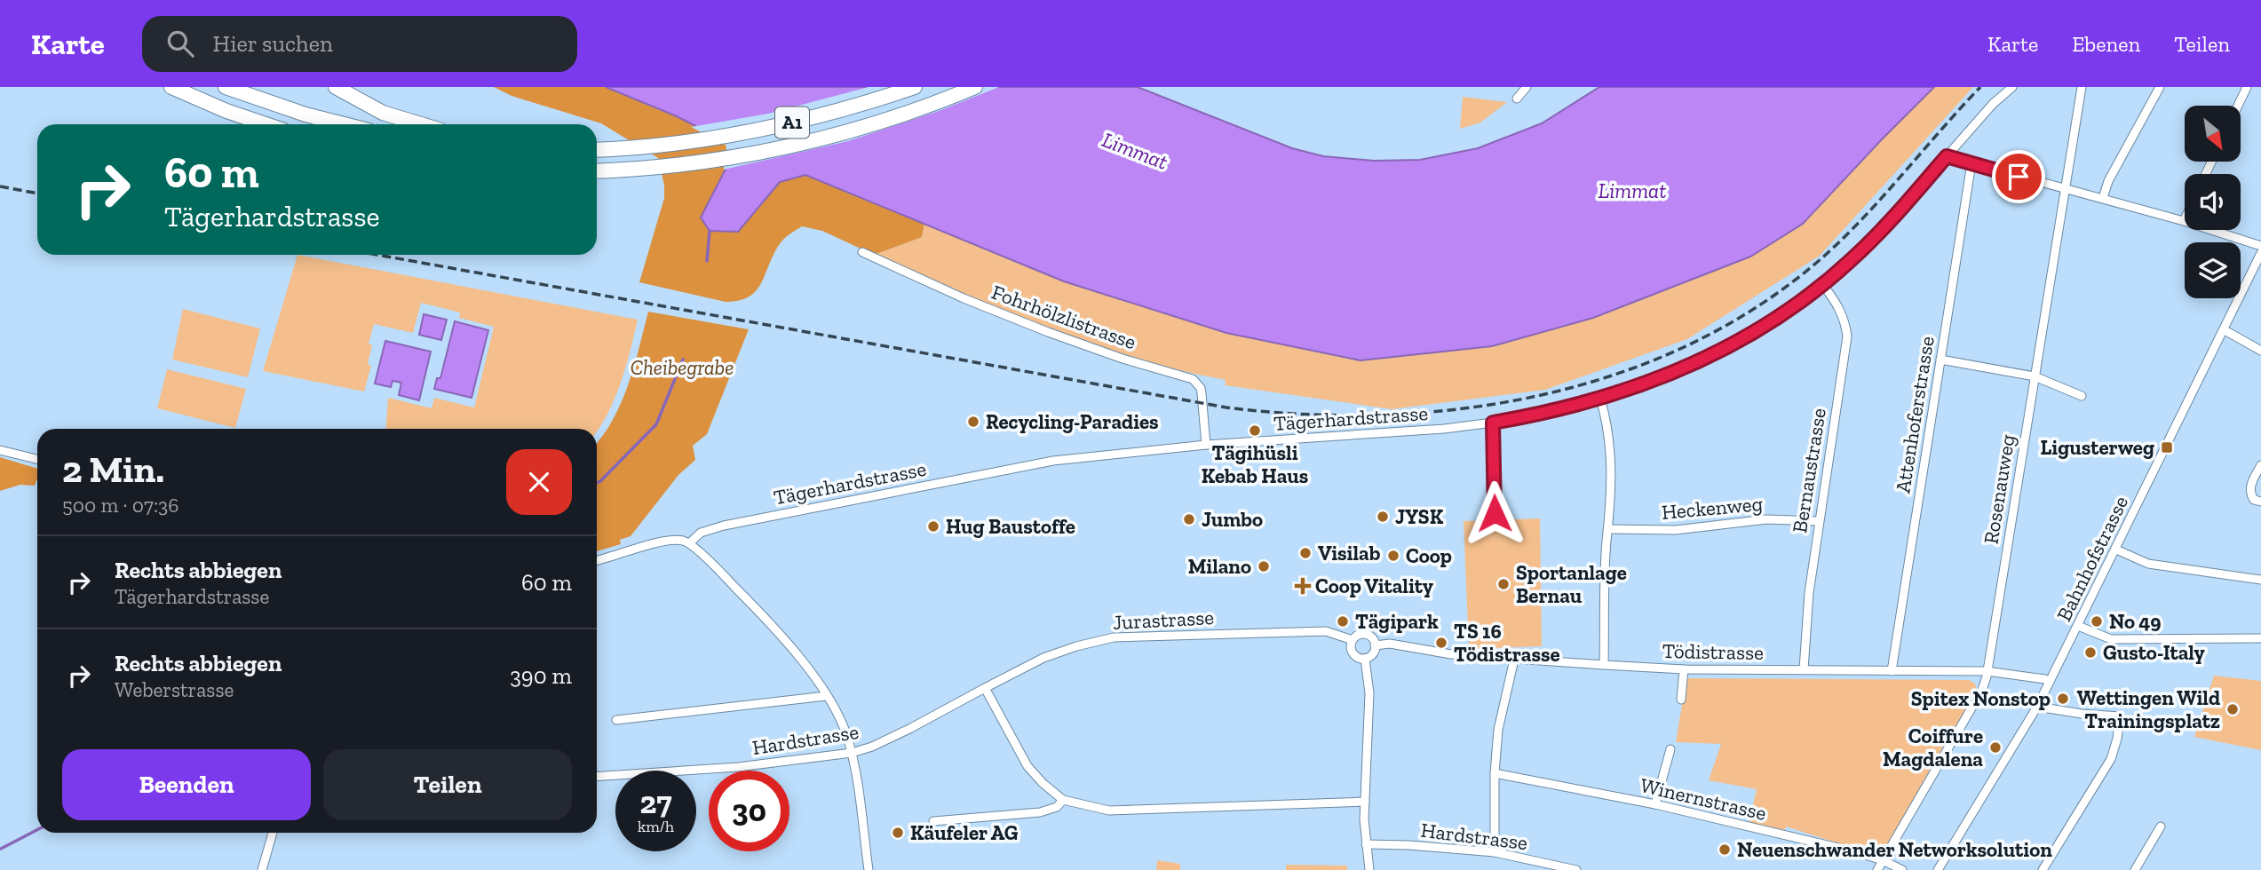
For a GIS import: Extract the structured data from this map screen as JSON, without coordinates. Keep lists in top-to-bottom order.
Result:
{
  "streets": {
    "highway": ["A1"],
    "street": [
      "Fohrhölzlistrasse",
      "Attenhoferstrasse",
      "Tägerhardstrasse",
      "Bernaustrasse",
      "Rosenauweg",
      "Heckenweg",
      "Bahnhofstrasse",
      "Jurastrasse",
      "Tödistrasse",
      "Hardstrasse",
      "Winernstrasse"
    ]
  },
  "crossings": [
    ["Fohrhölzlistrasse", "Tägerhardstrasse"],
    ["Attenhoferstrasse", "Tödistrasse"],
    ["Tägerhardstrasse", "Bernaustrasse"],
    ["Bernaustrasse", "Heckenweg"],
    ["Bernaustrasse", "Tödistrasse"],
    ["Rosenauweg", "Tödistrasse"],
    ["Rosenauweg", "Winernstrasse"],
    ["Bahnhofstrasse", "Tödistrasse"],
    ["Jurastrasse", "Tödistrasse"],
    ["Jurastrasse", "Hardstrasse"]
  ],
  "water": ["Limmat"],
  "parks": ["Cheibegrabe"],
  "places": {
    "other": [
      "Recycling-Paradies",
      "Tägihüsli Kebab Haus",
      "JYSK",
      "Jumbo",
      "Hug Baustoffe",
      "Visilab",
      "Coop",
      "Milano",
      "Sportanlage Bernau",
      "Tägipark",
      "No 49",
      "TS 16 Tödistrasse",
      "Gusto-Italy",
      "Spitex Nonstop",
      "Wettingen Wild Trainingsplatz",
      "Coiffure Magdalena",
      "Käufeler AG",
      "Neuenschwander Networksolution"
    ],
    "transit": ["Ligusterweg"],
    "health": ["Coop Vitality"]
  },
  "north": "bottom right",
  "page": {
    "header": "Karte",
    "search": "Hier suchen",
    "nav": ["Karte", "Ebenen", "Teilen"],
    "turn": ["60 m", "Tägerhardstrasse"],
    "heading": ["2 Min.", "500 m · 07:36"],
    "list": [
      {
        "name": "Rechts abbiegen",
        "note": "Tägerhardstrasse",
        "value": "60 m"
      },
      {
        "name": "Rechts abbiegen",
        "note": "Weberstrasse",
        "value": "390 m"
      }
    ],
    "buttons": ["Beenden", "Teilen"],
    "speed": "27 km/h",
    "limit": "30"
  }
}
